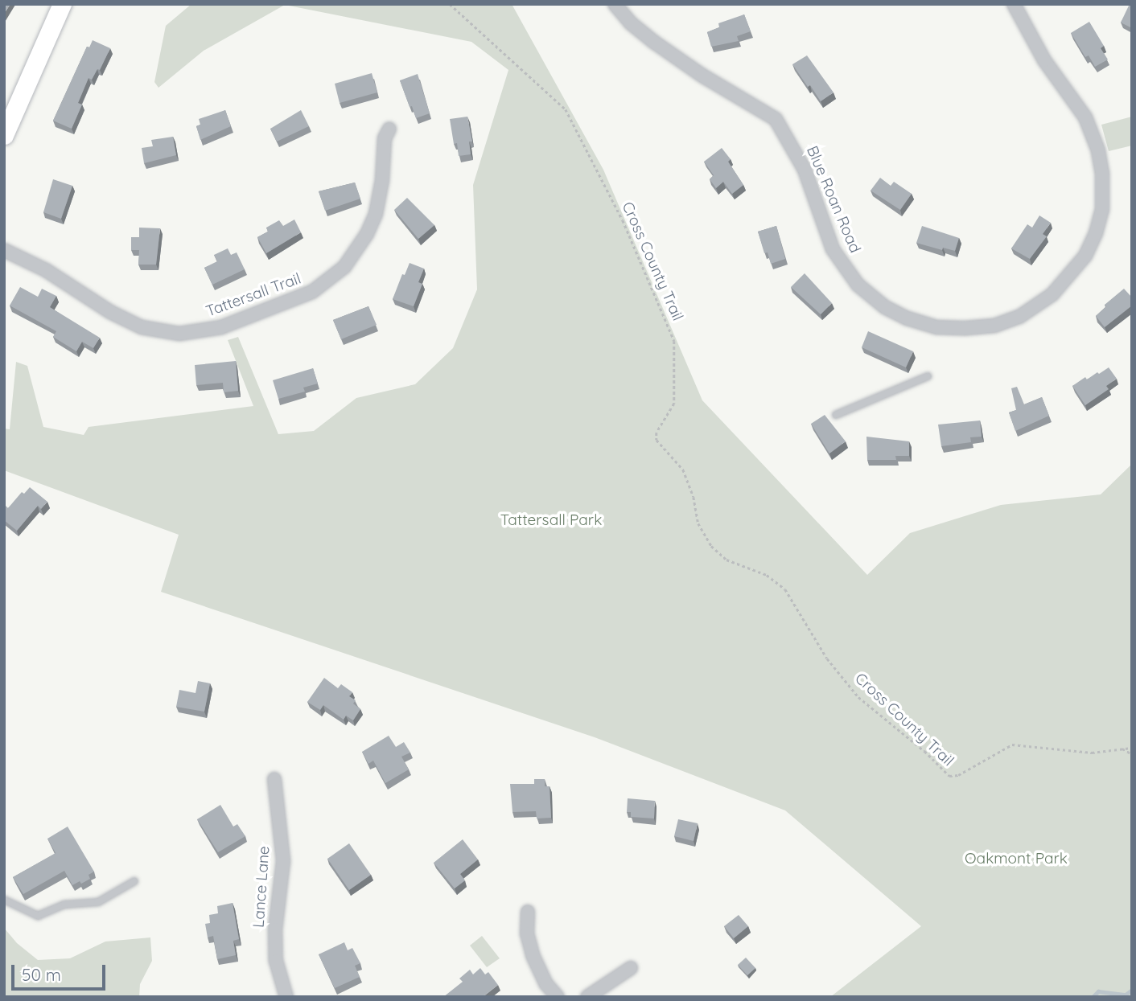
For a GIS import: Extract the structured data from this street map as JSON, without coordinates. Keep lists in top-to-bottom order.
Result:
{
  "streets": {
    "street": ["Blue Roan Road", "Tattersall Trail", "Lance Lane"],
    "path": ["Cross County Trail"]
  },
  "parks": ["Tattersall Park", "Oakmont Park"],
  "scale_bar": "50 m"
}
